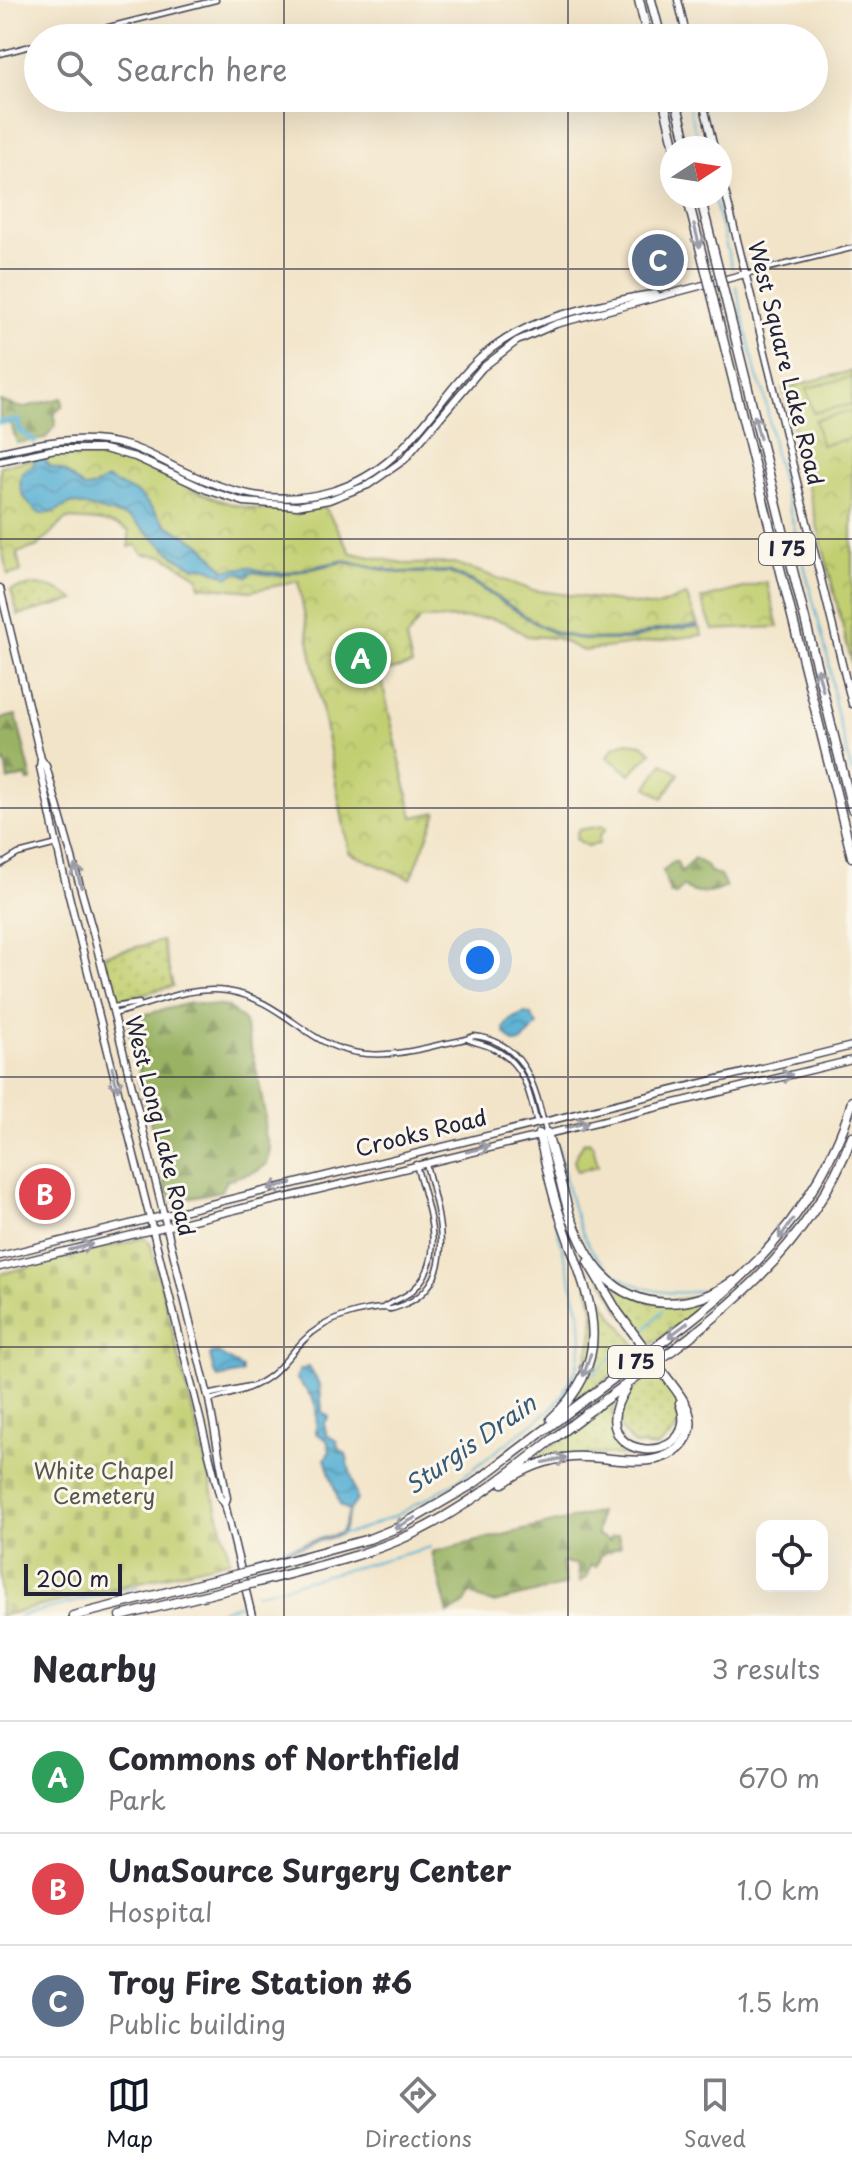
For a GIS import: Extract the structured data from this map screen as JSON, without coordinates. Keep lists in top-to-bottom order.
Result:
{
  "streets": {
    "highway": ["I 75"],
    "main road": ["West Square Lake Road", "West Long Lake Road", "Crooks Road"]
  },
  "crossings": [
    ["West Long Lake Road", "Crooks Road"]
  ],
  "water": ["Sturgis Drain"],
  "parks": ["White Chapel Cemetery"],
  "scale_bar": "200 m",
  "north": "right",
  "page": {
    "search": "Search here",
    "pins": ["C", "A", "B"],
    "scale": "200 m",
    "heading": ["Nearby", "3 results"],
    "list": [
      {
        "mark": "A",
        "name": "Commons of Northfield",
        "note": "Park",
        "value": "670 m"
      },
      {
        "mark": "B",
        "name": "UnaSource Surgery Center",
        "note": "Hospital",
        "value": "1.0 km"
      },
      {
        "mark": "C",
        "name": "Troy Fire Station #6",
        "note": "Public building",
        "value": "1.5 km"
      }
    ],
    "nav": ["Map", "Directions", "Saved"]
  }
}
